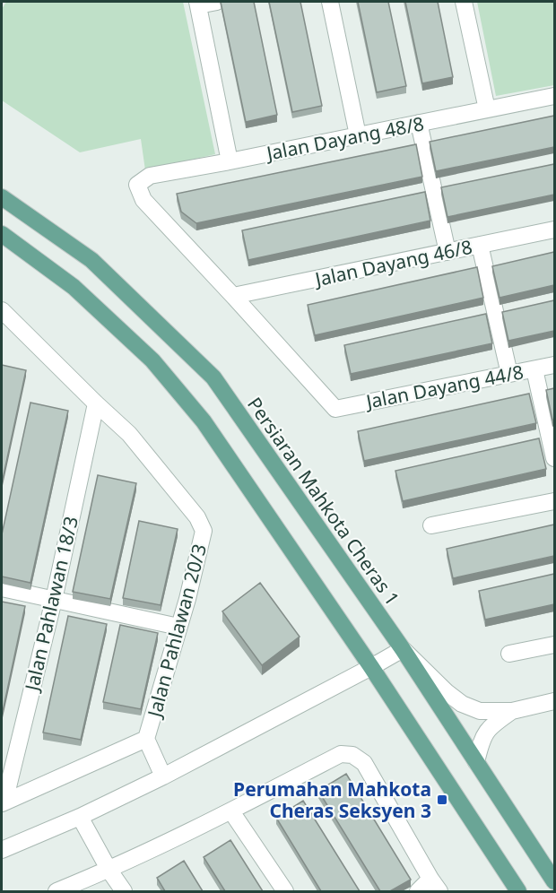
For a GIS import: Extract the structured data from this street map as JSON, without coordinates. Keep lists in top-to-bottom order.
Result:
{
  "streets": {
    "main road": ["Persiaran Mahkota Cheras 1"],
    "street": [
      "Jalan Dayang 48/8",
      "Jalan Dayang 46/8",
      "Jalan Dayang 44/8",
      "Jalan Pahlawan 18/3",
      "Jalan Pahlawan 20/3"
    ]
  },
  "crossings": [
    ["Jalan Dayang 48/8", "Jalan Dayang 46/8"],
    ["Jalan Dayang 48/8", "Jalan Dayang 44/8"],
    ["Jalan Dayang 46/8", "Jalan Dayang 44/8"],
    ["Jalan Pahlawan 18/3", "Jalan Pahlawan 20/3"]
  ],
  "places": {
    "transit": ["Perumahan Mahkota Cheras Seksyen 3"]
  }
}
